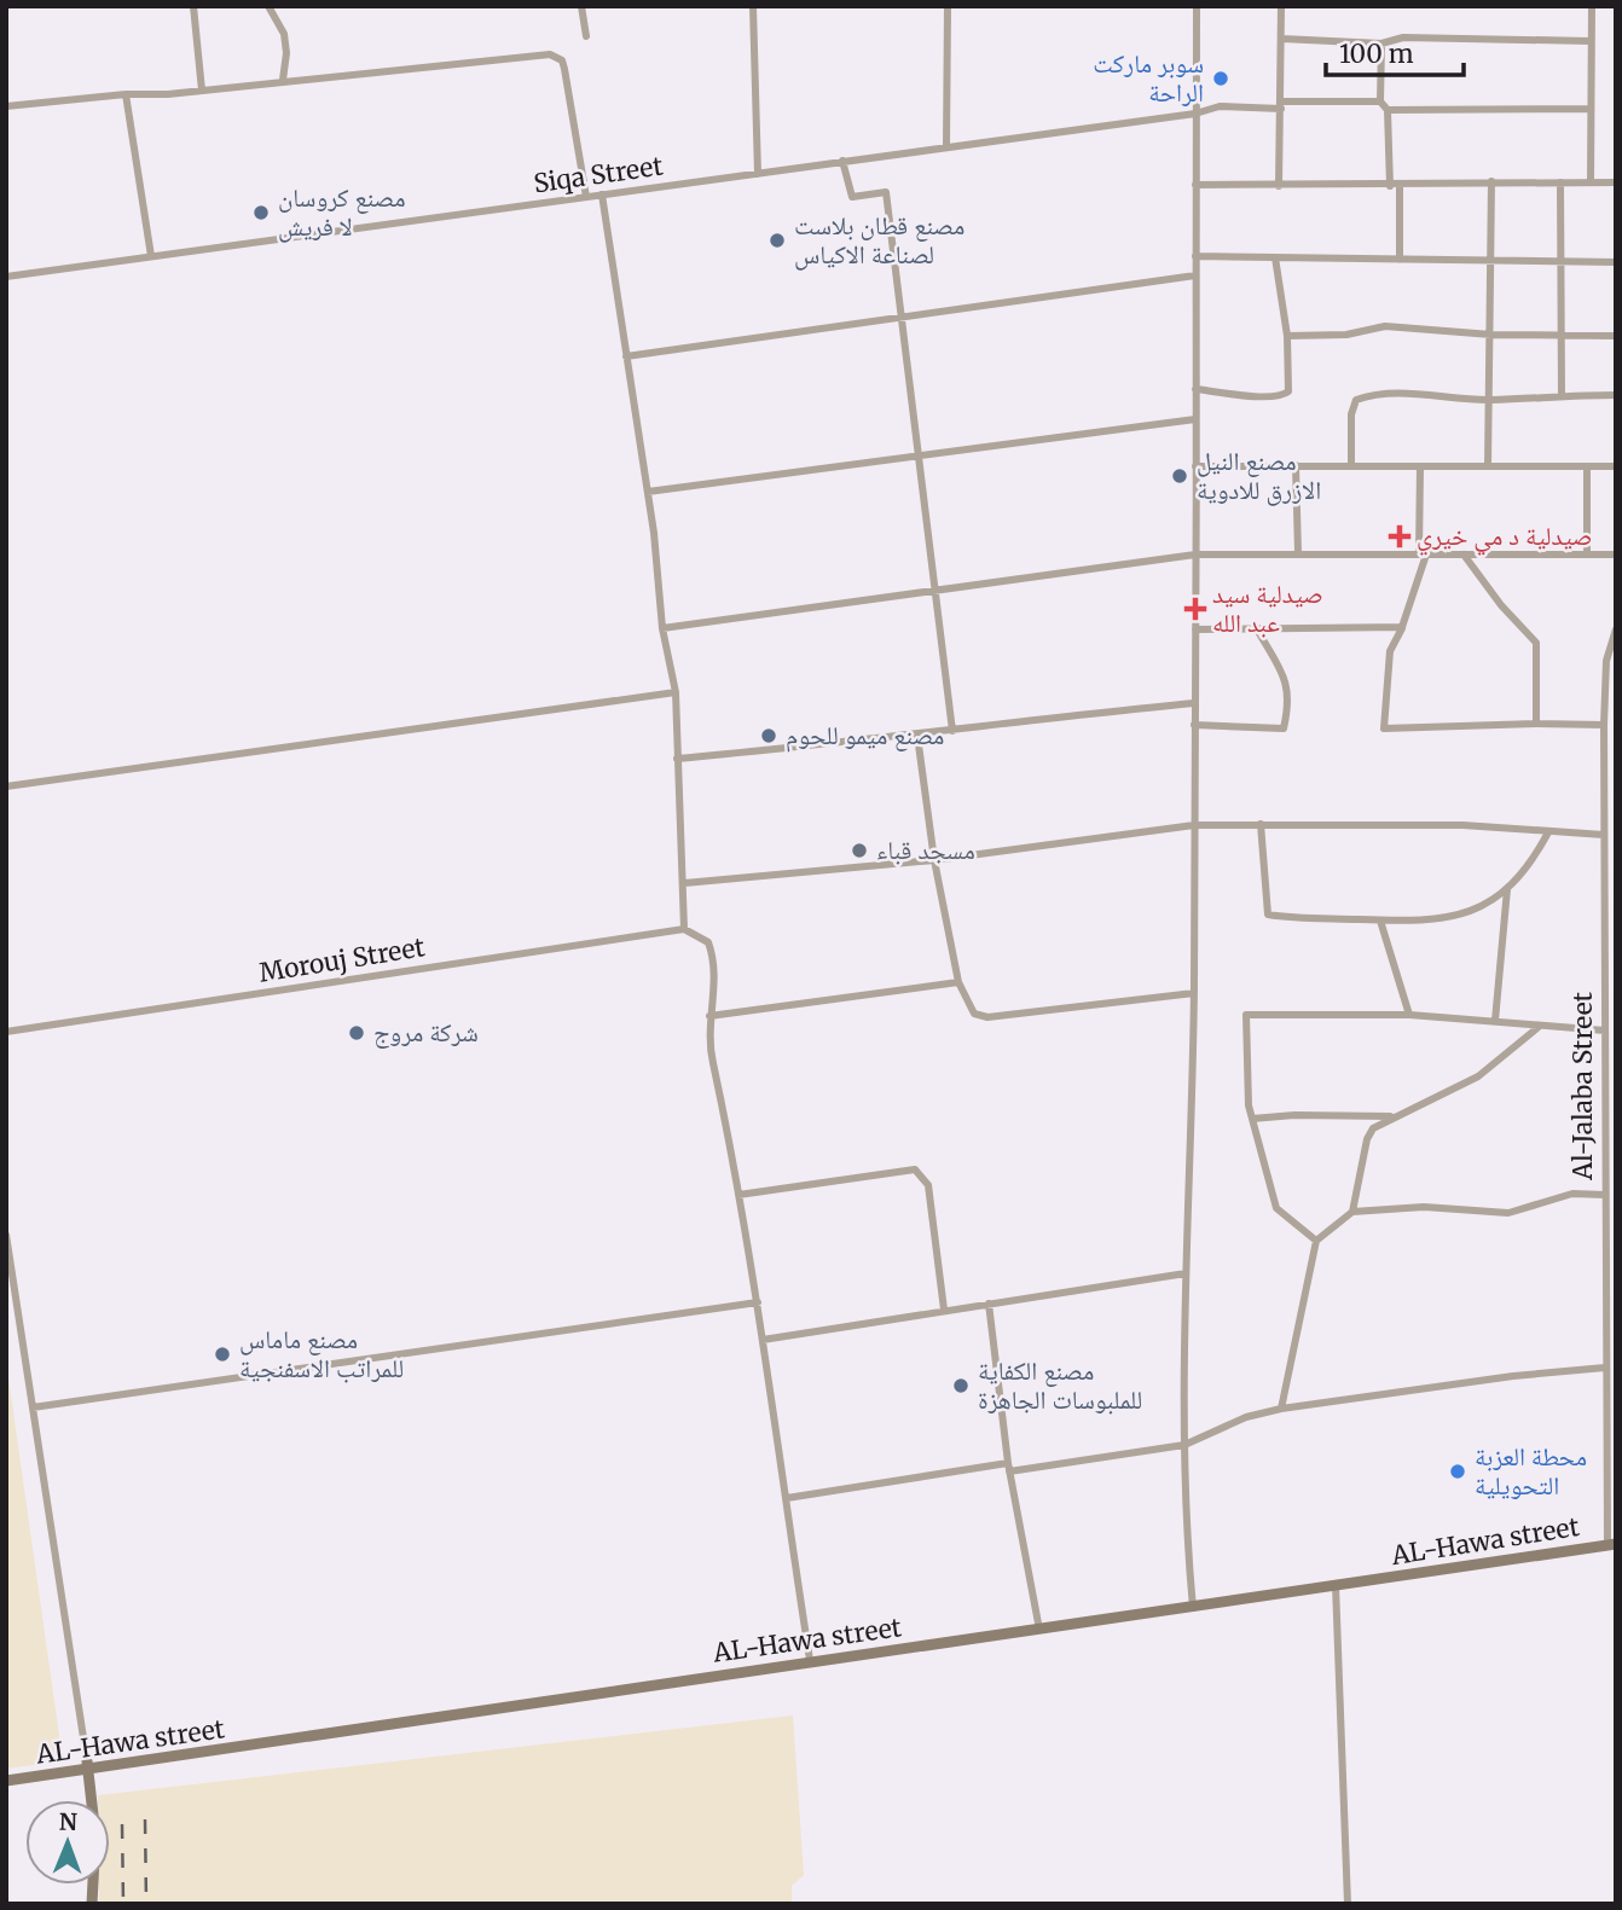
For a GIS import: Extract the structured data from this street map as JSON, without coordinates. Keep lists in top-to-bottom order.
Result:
{
  "streets": {
    "street": [
      "Siqa Street",
      "Morouj Street",
      "Al-Jalaba Street",
      "AL-Hawa street"
    ]
  },
  "crossings": [
    ["Al-Jalaba Street", "AL-Hawa street"]
  ],
  "places": {
    "other": [
      "سوبر ماركت الراحة",
      "مصنع كروسان لا فريش",
      "مصنع قطان بلاست لصناعة الاكياس",
      "مصنع النيل الازرق للادوية",
      "مصنع ميمو للحوم",
      "مسجد قباء",
      "شركة مروج",
      "مصنع ماماس للمراتب الاسفنجية",
      "مصنع الكفاية للملبوسات الجاهزة",
      "محطة العزبة التحويلية"
    ],
    "health": ["صيدلية د مي خيري", "صيدلية سيد عبد الله"]
  },
  "scale_bar": "100 m",
  "north": "top"
}
